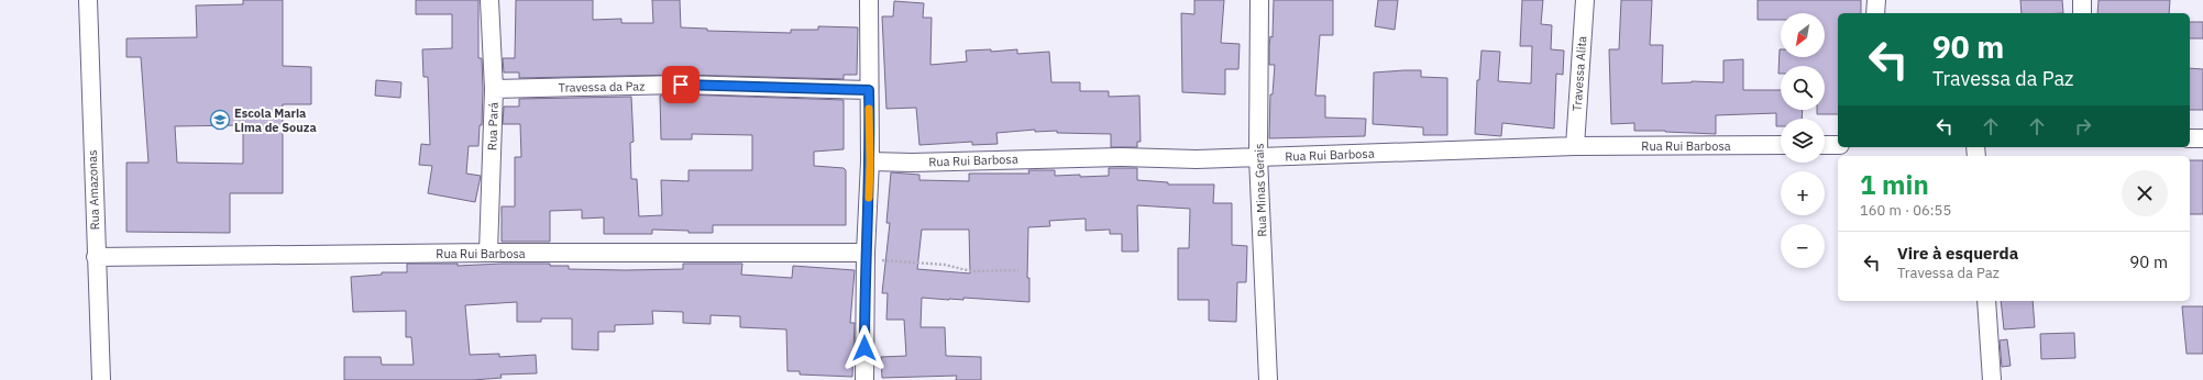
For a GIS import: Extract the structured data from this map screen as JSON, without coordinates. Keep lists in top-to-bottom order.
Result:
{
  "streets": {
    "street": [
      "Travessa Alita",
      "Travessa da Paz",
      "Rua Pará",
      "Rua Rui Barbosa",
      "Rua Amazonas",
      "Rua Minas Gerais"
    ]
  },
  "crossings": [
    ["Travessa Alita", "Rua Rui Barbosa"],
    ["Travessa da Paz", "Rua Pará"],
    ["Rua Pará", "Rua Rui Barbosa"],
    ["Rua Rui Barbosa", "Rua Amazonas"],
    ["Rua Rui Barbosa", "Rua Minas Gerais"]
  ],
  "places": {
    "school or university": ["Escola Maria Lima de Souza"]
  },
  "north": "bottom left",
  "page": {
    "map_buttons": ["+", "−"],
    "turn": ["90 m", "Travessa da Paz"],
    "heading": ["1 min", "160 m · 06:55"],
    "list": [
      {
        "name": "Vire à esquerda",
        "note": "Travessa da Paz",
        "value": "90 m"
      }
    ]
  }
}
